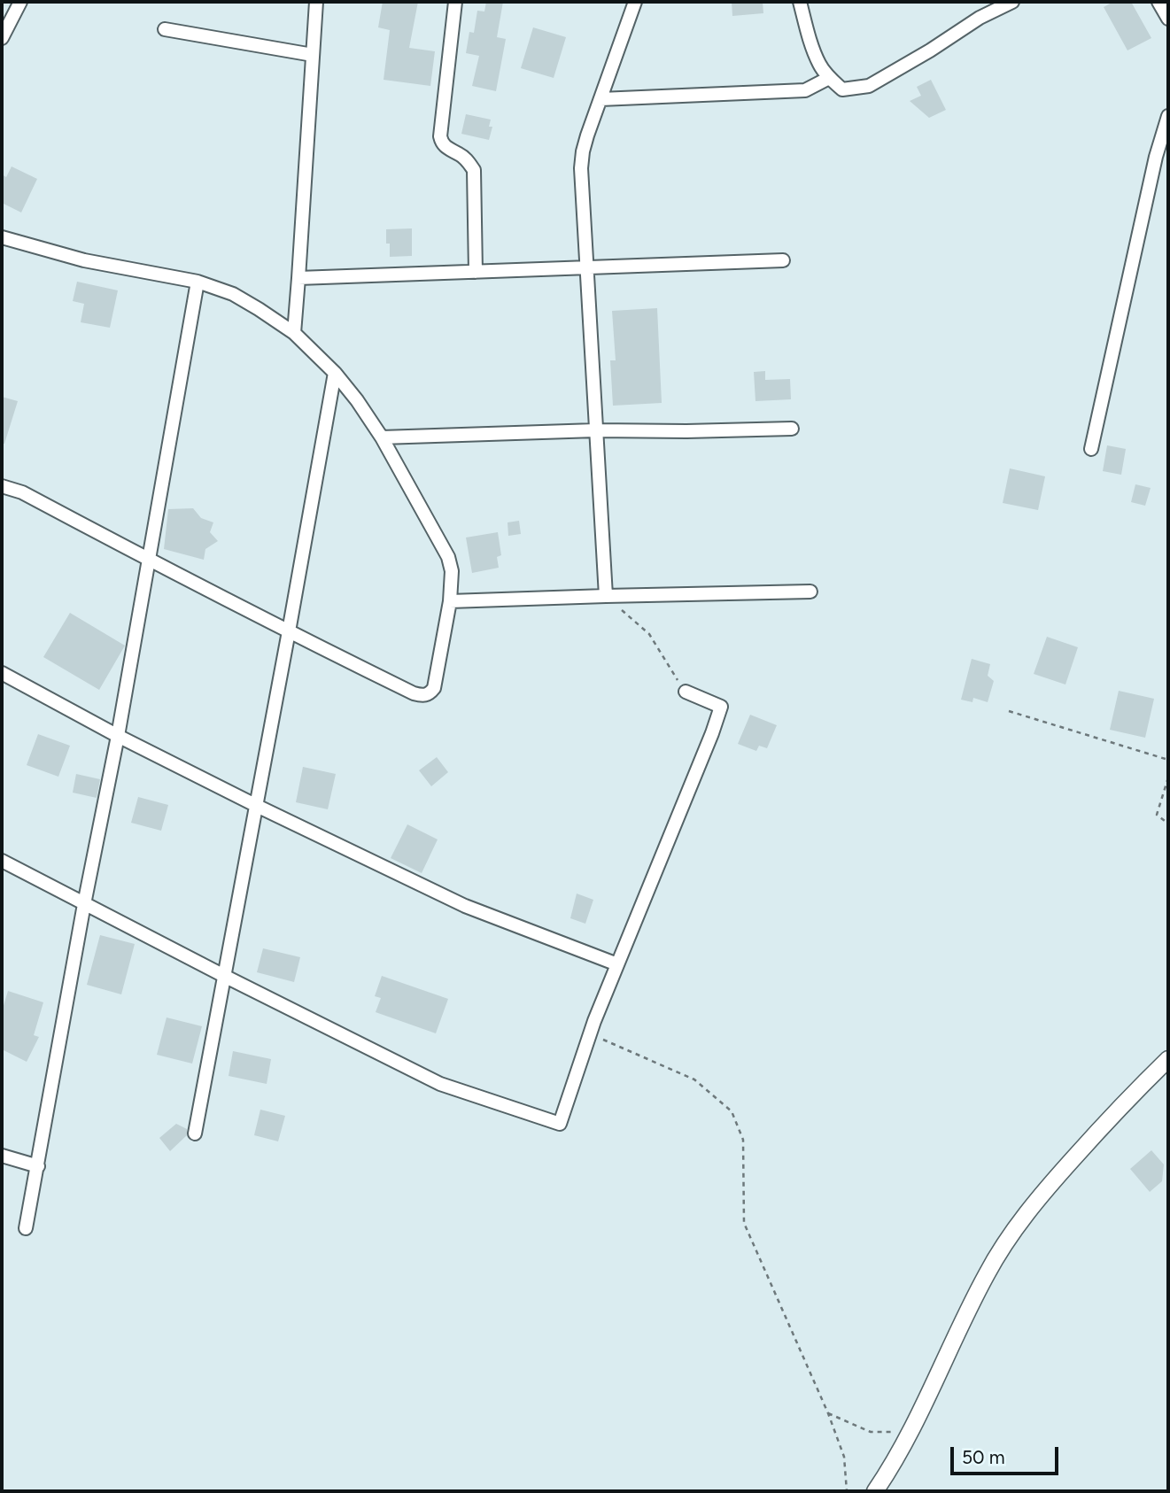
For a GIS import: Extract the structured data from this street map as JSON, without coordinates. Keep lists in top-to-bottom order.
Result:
{
  "scale_bar": "50 m"
}
